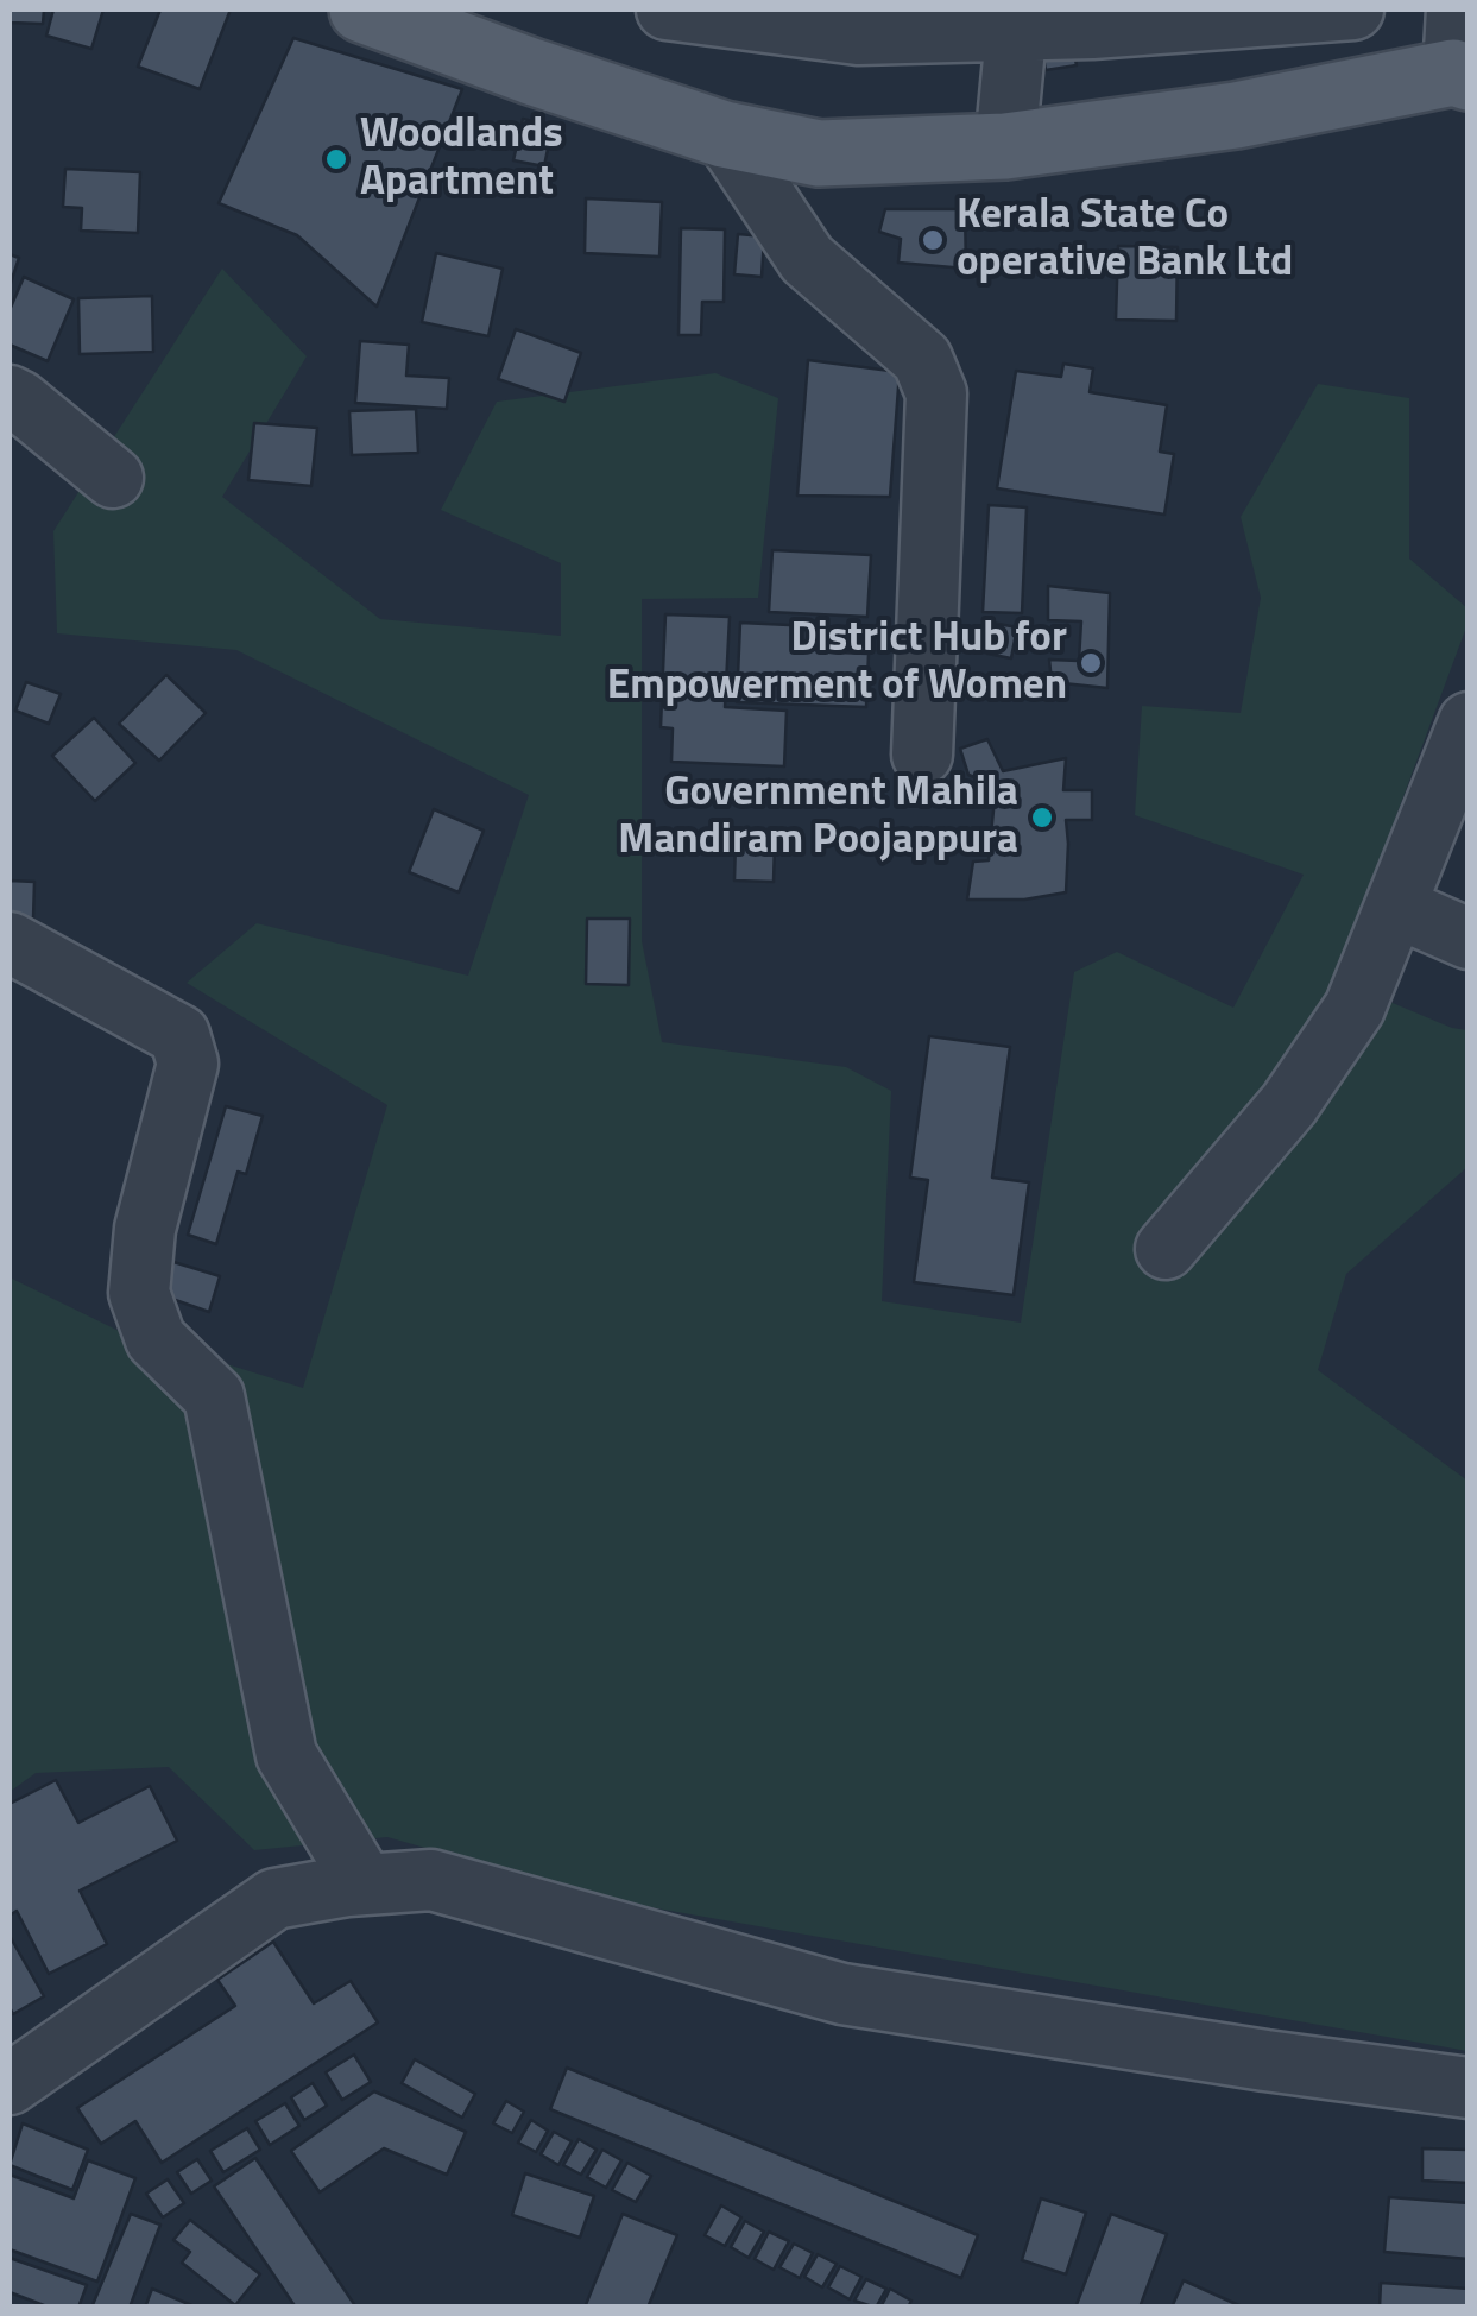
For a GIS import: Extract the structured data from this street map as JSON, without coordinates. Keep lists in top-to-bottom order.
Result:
{
  "places": [
    "Woodlands Apartment",
    "Kerala State Co operative Bank Ltd",
    "District Hub for Empowerment of Women",
    "Government Mahila Mandiram Poojappura"
  ]
}
